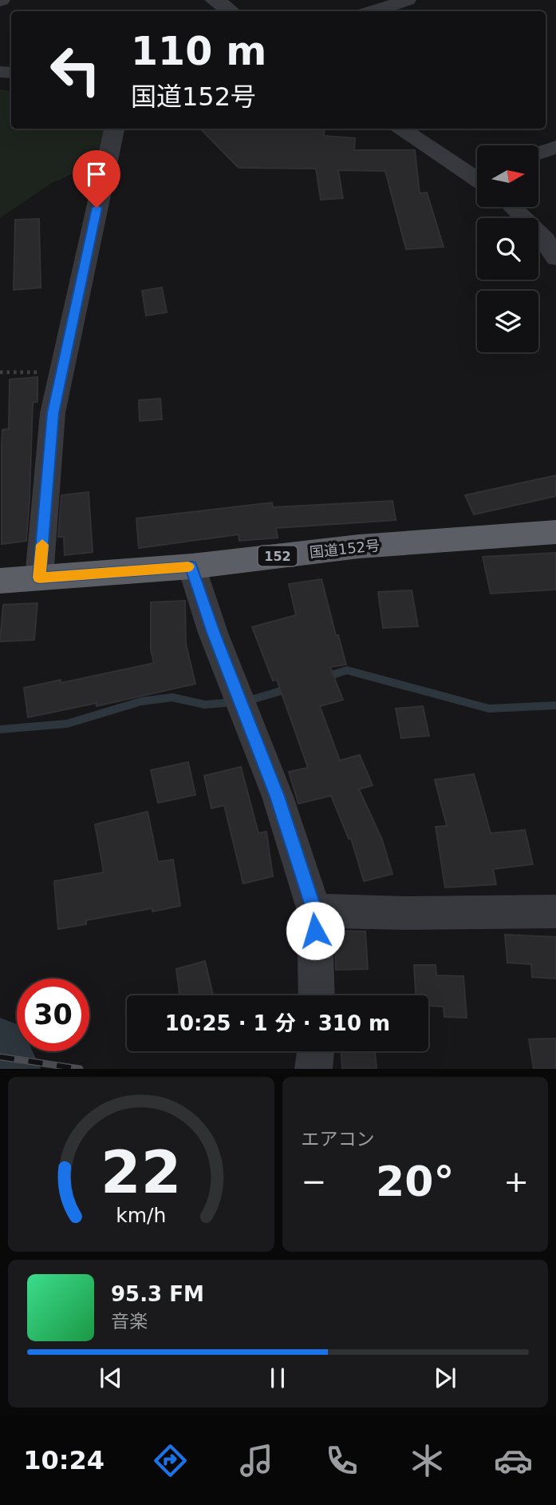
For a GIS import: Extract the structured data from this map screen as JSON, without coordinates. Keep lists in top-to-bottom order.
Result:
{
  "streets": {
    "highway": ["国道152号", "152"]
  },
  "north": "right",
  "page": {
    "turn": ["110 m", "国道152号"],
    "limit": "30",
    "trip": "10:25 · 1 分 · 310 m",
    "tile": "エアコン",
    "heat": ["−", "20°", "+"],
    "song": ["95.3 FM", "音楽"],
    "tabs": "10:24",
    "gauge": ["22", "km/h"]
  }
}
